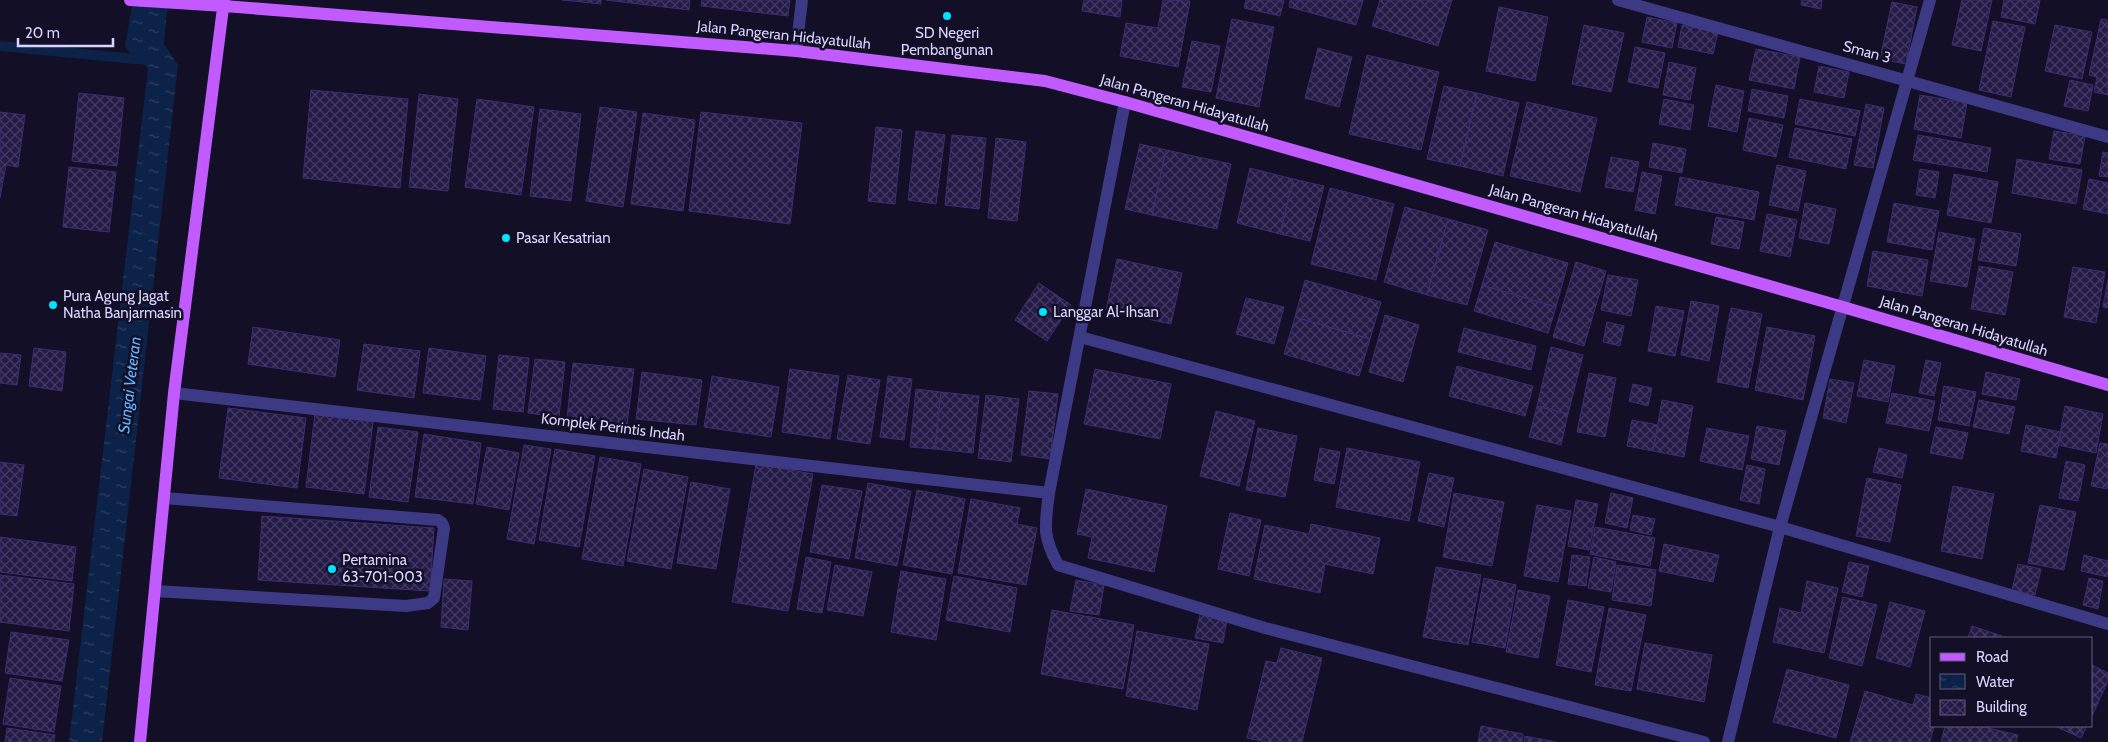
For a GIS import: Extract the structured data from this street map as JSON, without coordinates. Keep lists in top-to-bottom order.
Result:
{
  "streets": {
    "main road": ["Jalan Pangeran Hidayatullah"],
    "street": ["Sman 3", "Komplek Perintis Indah"]
  },
  "water": ["Sungai Veteran"],
  "places": [
    "SD Negeri Pembangunan",
    "Pasar Kesatrian",
    "Pura Agung Jagat Natha Banjarmasin",
    "Langgar Al-Ihsan",
    "Pertamina 63-701-003"
  ],
  "legend": ["Road", "Water", "Building"],
  "scale_bar": "20 m"
}
